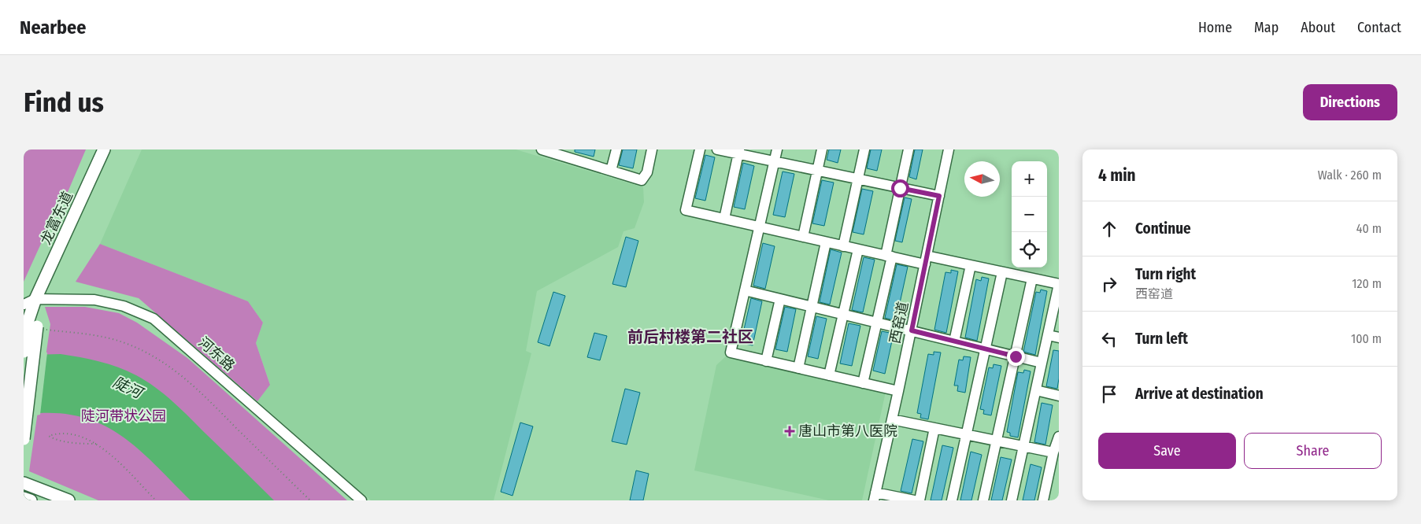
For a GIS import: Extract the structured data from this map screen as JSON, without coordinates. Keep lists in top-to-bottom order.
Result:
{
  "streets": {
    "main road": ["龙富东道"],
    "street": ["西窑道", "河东路"]
  },
  "crossings": [
    ["龙富东道", "河东路"]
  ],
  "districts": ["前后村楼第二社区"],
  "water": ["陡河"],
  "parks": ["陡河带状公园"],
  "places": {
    "health": ["唐山市第八医院"]
  },
  "north": "left",
  "page": {
    "header": "Nearbee",
    "nav": [
      "Home",
      "Map",
      "About",
      "Contact"
    ],
    "buttons": [
      "Directions",
      ["Save", "Share"]
    ],
    "title": "Find us",
    "heading": ["4 min", "Walk · 260 m"],
    "map_buttons": ["+", "−"],
    "list": [
      ["Continue", "40 m"],
      ["Turn right", "西窑道", "120 m"],
      ["Turn left", "100 m"],
      "Arrive at destination"
    ]
  }
}
